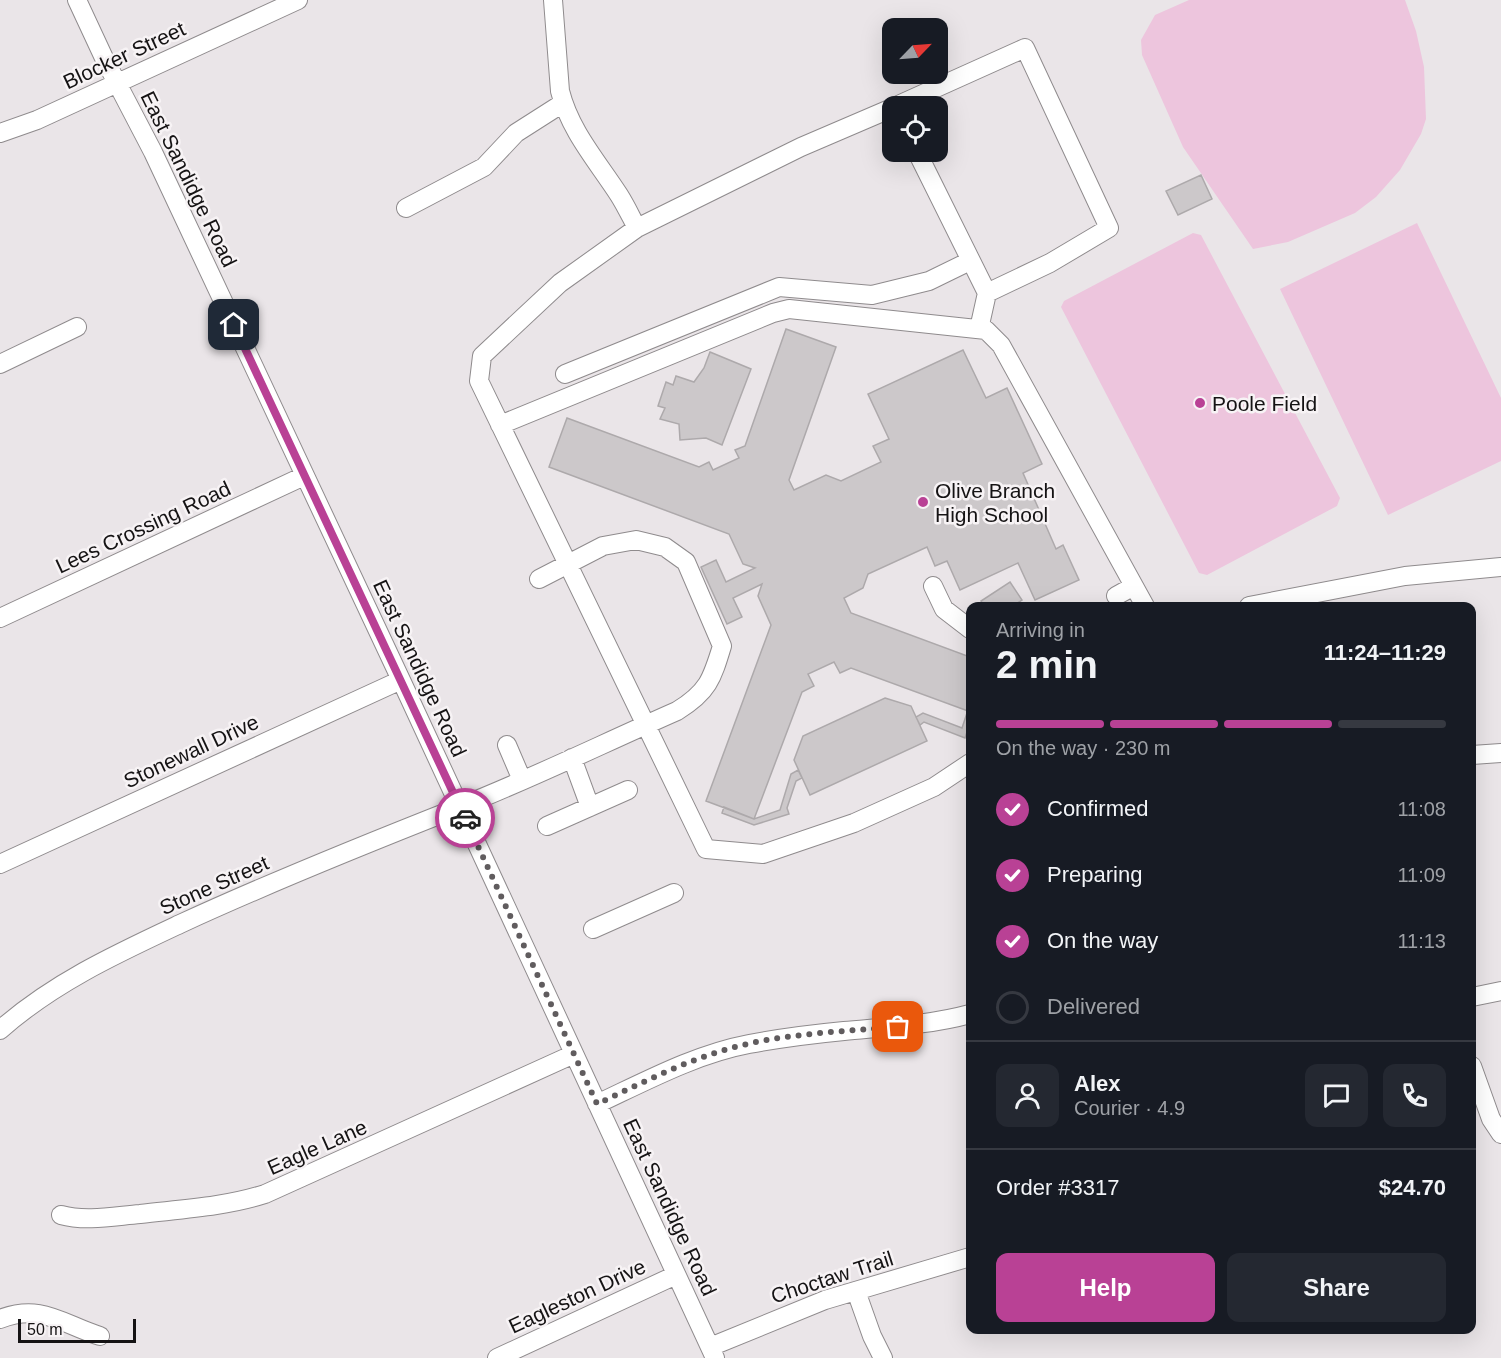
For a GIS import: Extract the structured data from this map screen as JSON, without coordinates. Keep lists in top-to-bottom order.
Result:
{
  "streets": {
    "street": [
      "Blocker Street",
      "East Sandidge Road",
      "Lees Crossing Road",
      "Stonewall Drive",
      "Stone Street",
      "Eagle Lane",
      "Choctaw Trail",
      "Eagleston Drive"
    ]
  },
  "crossings": [
    ["Blocker Street", "East Sandidge Road"],
    ["East Sandidge Road", "Lees Crossing Road"],
    ["East Sandidge Road", "Stonewall Drive"],
    ["East Sandidge Road", "Stone Street"],
    ["East Sandidge Road", "Eagle Lane"],
    ["East Sandidge Road", "Choctaw Trail"],
    ["East Sandidge Road", "Eagleston Drive"]
  ],
  "places": ["Poole Field", "Olive Branch High School"],
  "scale_bar": "50 m",
  "north": "top right",
  "page": {
    "heading": ["2 min", "Arriving in", "11:24–11:29"],
    "panel": [
      "Alex",
      "Courier · 4.9",
      "Order #3317",
      "$24.70"
    ],
    "bar": "On the way · 230 m",
    "list": [
      ["Confirmed", "11:08"],
      ["Preparing", "11:09"],
      ["On the way", "11:13"],
      "Delivered"
    ],
    "buttons": ["Help", "Share"],
    "scale": "50 m"
  }
}
